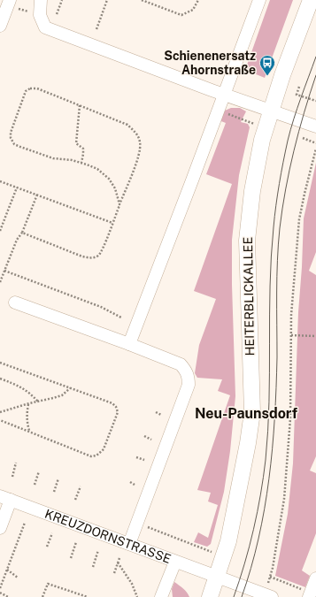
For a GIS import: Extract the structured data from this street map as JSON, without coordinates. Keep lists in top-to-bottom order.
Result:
{
  "streets": {
    "main road": ["HEITERBLICKALLEE"],
    "street": ["KREUZDORNSTRASSE"]
  },
  "crossings": [
    ["HEITERBLICKALLEE", "KREUZDORNSTRASSE"]
  ],
  "districts": ["Neu-Paunsdorf"],
  "places": {
    "bus stop": ["Schienenersatz Ahornstraße"]
  }
}
